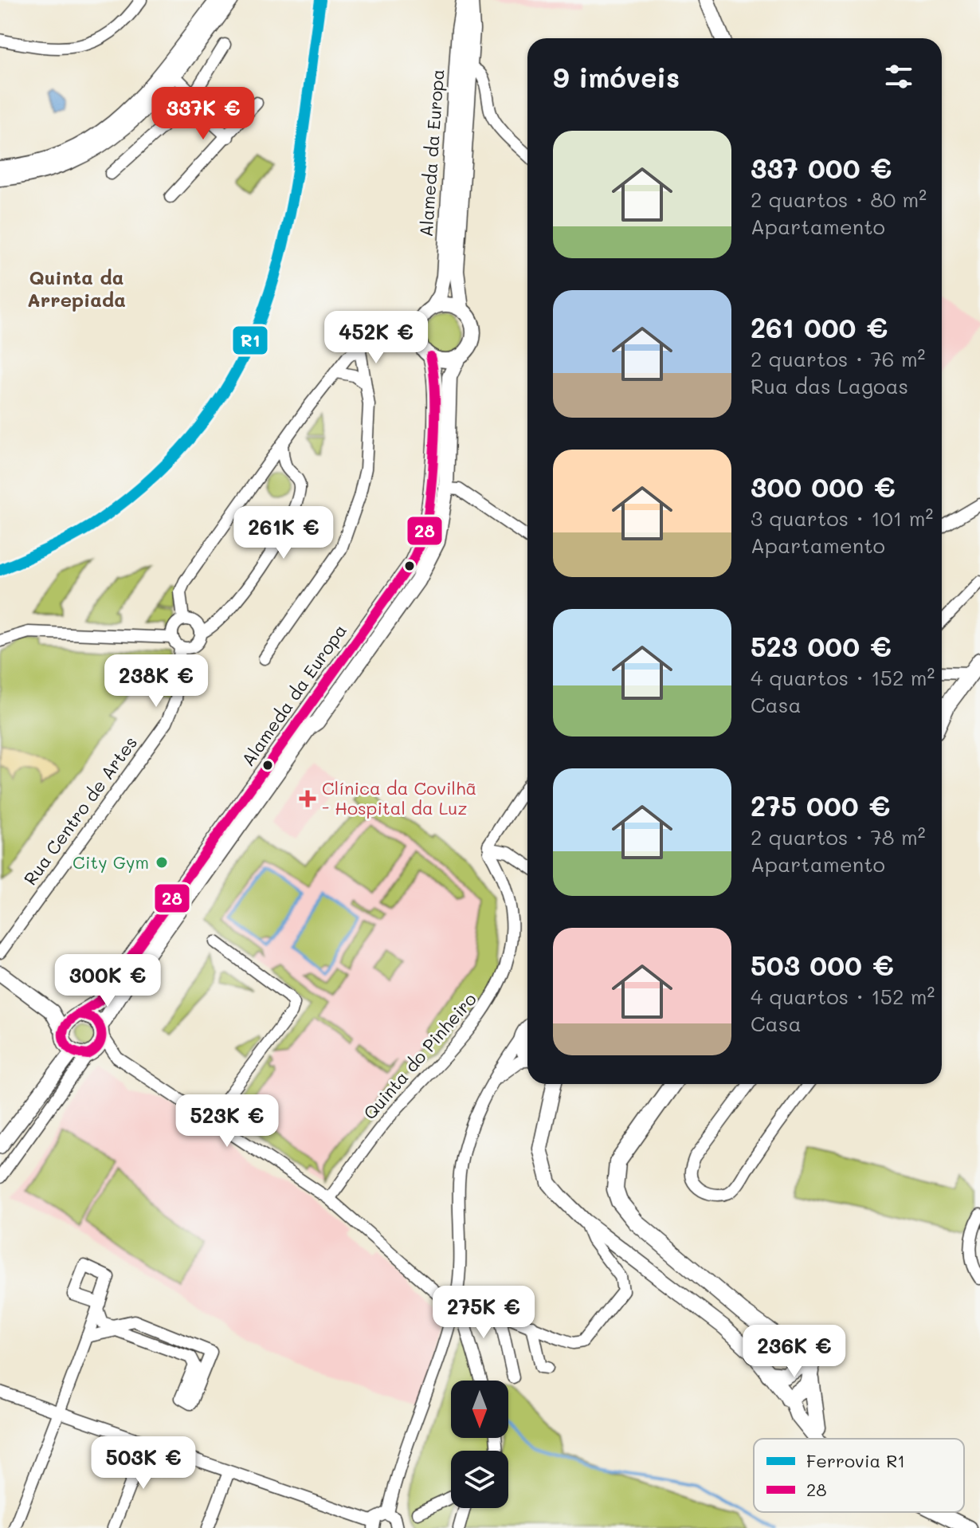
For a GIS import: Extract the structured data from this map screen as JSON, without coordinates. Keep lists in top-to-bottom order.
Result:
{
  "streets": {
    "main road": ["Alameda da Europa"],
    "street": ["Rua Centro de Artes", "Quinta do Pinheiro"]
  },
  "districts": ["Quinta da Arrepiada"],
  "places": {
    "health": ["Clínica da Covilhã - Hospital da Luz"],
    "other": ["City Gym"]
  },
  "lines": ["rail line R1", "transit line 28"],
  "legend": ["Ferrovia R1", "28"],
  "north": "bottom",
  "page": {
    "heading": "9 imóveis",
    "price": [
      "337K €",
      "452K €",
      "261K €",
      "238K €",
      "300K €",
      "523K €",
      "275K €",
      "236K €",
      "503K €"
    ],
    "list": [
      {
        "name": "337 000 €",
        "note": "2 quartos · 80 m² · Apartamento"
      },
      {
        "name": "261 000 €",
        "note": "2 quartos · 76 m² · Rua das Lagoas"
      },
      {
        "name": "300 000 €",
        "note": "3 quartos · 101 m² · Apartamento"
      },
      {
        "name": "523 000 €",
        "note": "4 quartos · 152 m² · Casa"
      },
      {
        "name": "275 000 €",
        "note": "2 quartos · 78 m² · Apartamento"
      },
      {
        "name": "503 000 €",
        "note": "4 quartos · 152 m² · Casa"
      }
    ]
  }
}
